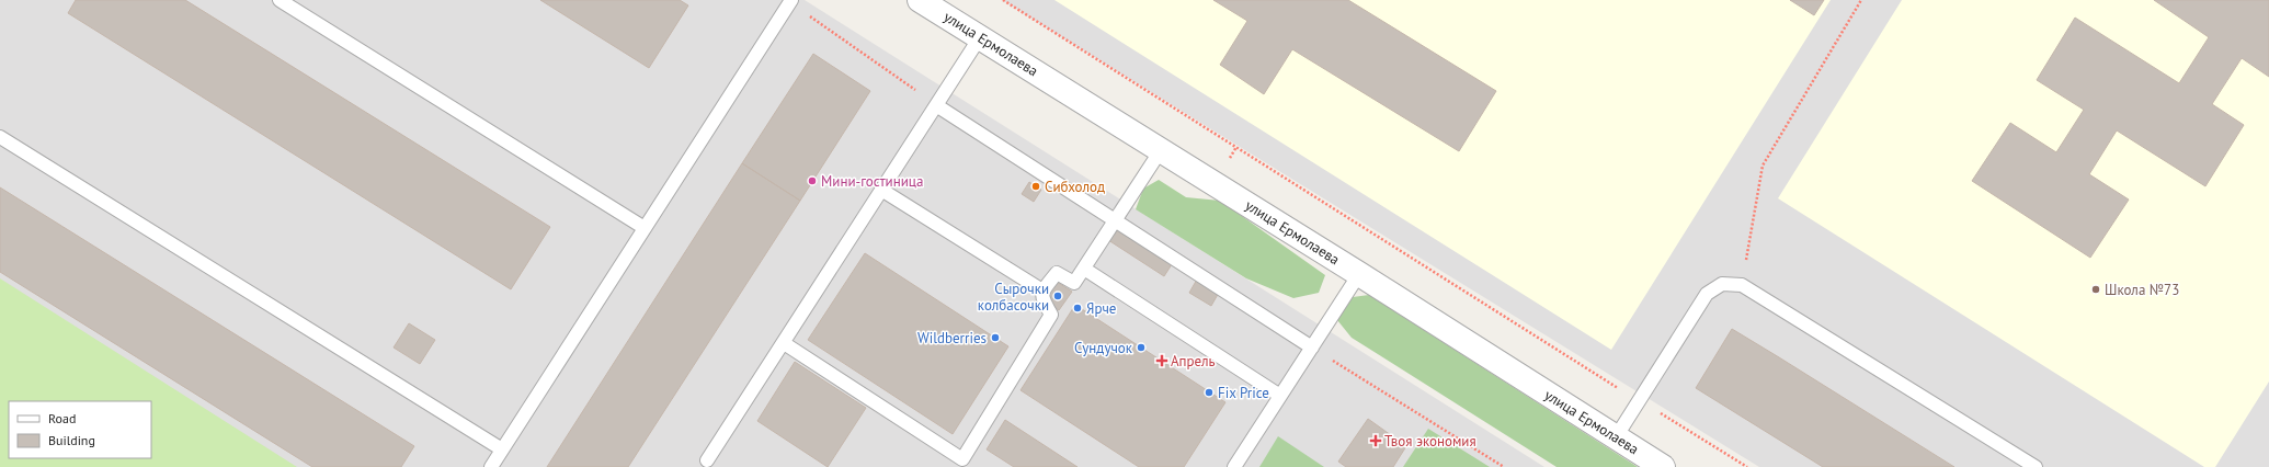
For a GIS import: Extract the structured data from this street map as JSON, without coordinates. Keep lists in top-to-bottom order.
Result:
{
  "streets": {
    "street": ["улица Ермолаева"]
  },
  "places": {
    "other": [
      "Мини-гостиница",
      "Сибхолод",
      "Школа №73",
      "Сырочки колбасочки",
      "Ярче",
      "Wildberries",
      "Сундучок",
      "Fix Price"
    ],
    "health": ["Апрель", "Твоя экономия"]
  },
  "legend": ["Road", "Building"]
}
